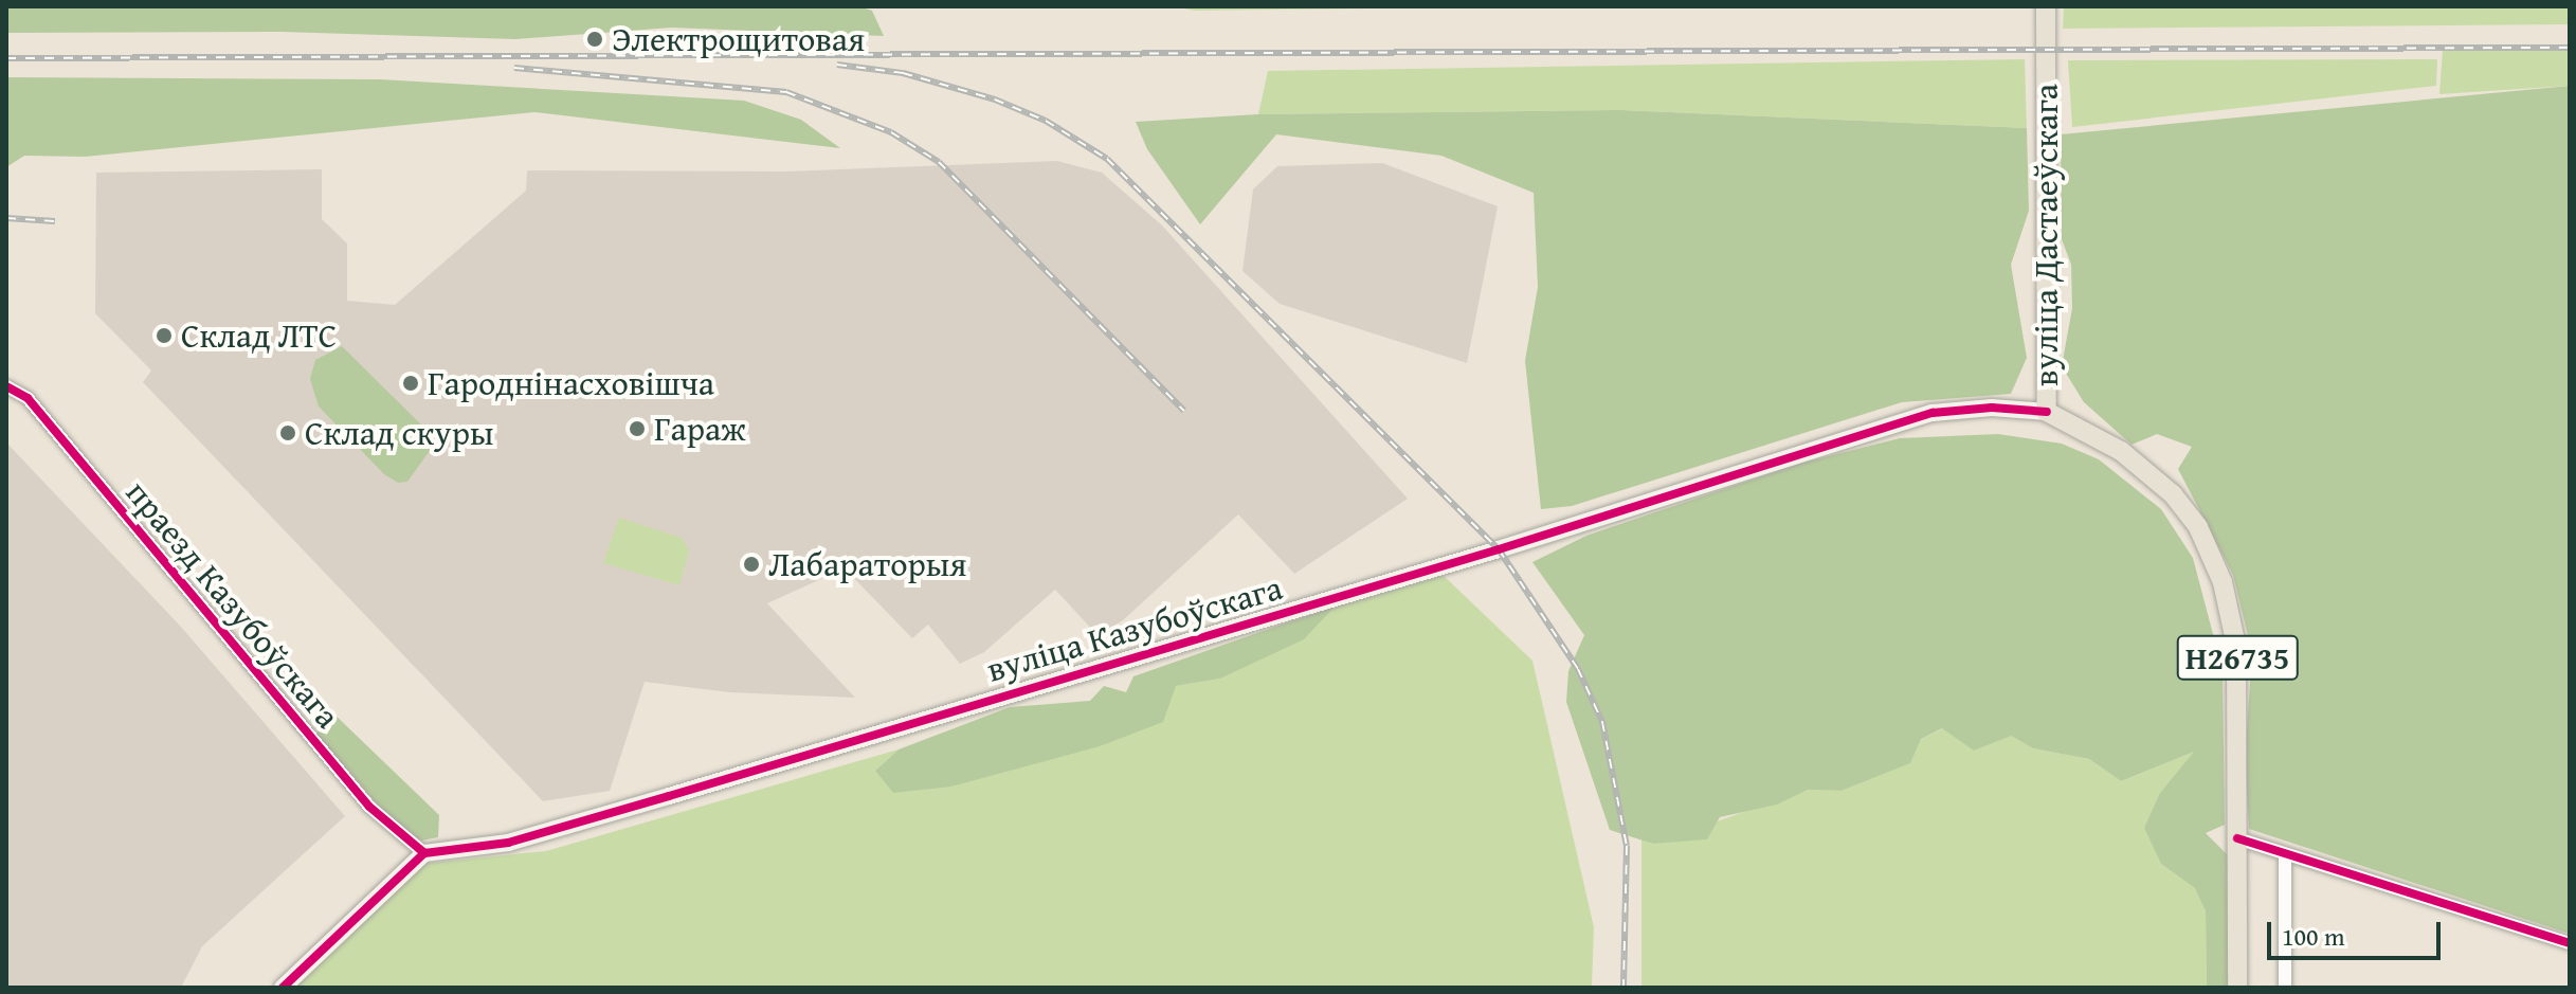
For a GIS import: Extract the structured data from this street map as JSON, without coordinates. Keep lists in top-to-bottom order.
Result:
{
  "streets": {
    "main road": ["вуліца Дастаеўскага", "Н26735"],
    "street": ["праезд Казубоўскага", "вуліца Казубоўскага"]
  },
  "crossings": [
    ["вуліца Дастаеўскага", "вуліца Казубоўскага"],
    ["праезд Казубоўскага", "вуліца Казубоўскага"]
  ],
  "places": [
    "Электрощитовая",
    "Склад ЛТС",
    "Гароднінасховішча",
    "Гараж",
    "Склад скуры",
    "Лабараторыя"
  ],
  "scale_bar": "100 m"
}
